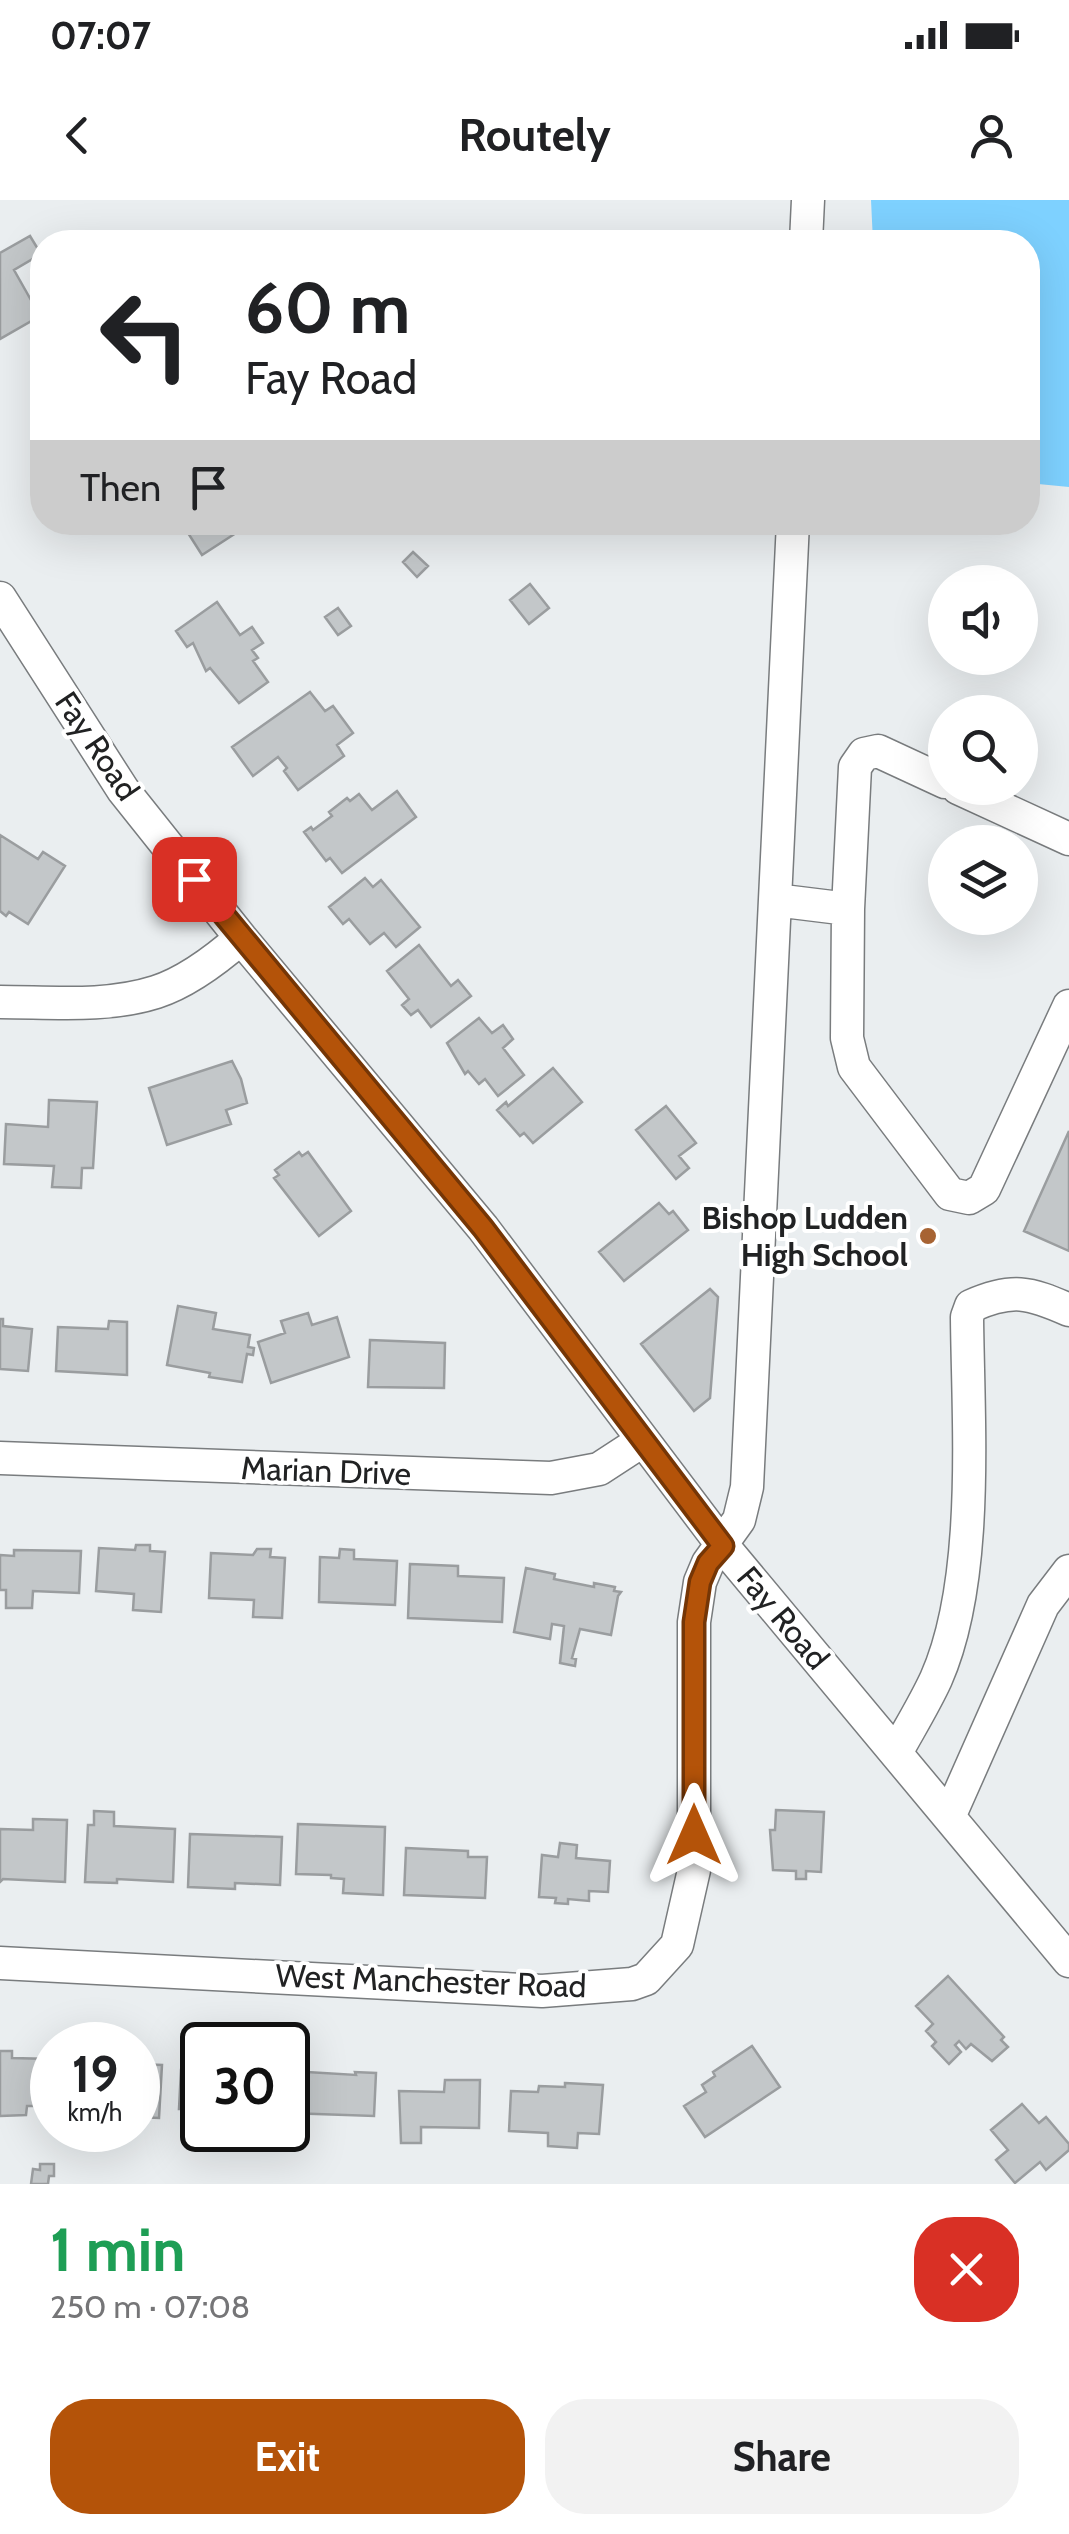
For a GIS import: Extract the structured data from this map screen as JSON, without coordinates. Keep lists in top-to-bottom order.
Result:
{
  "streets": {
    "street": ["Fay Road", "Marian Drive", "West Manchester Road"]
  },
  "crossings": [
    ["Fay Road", "Marian Drive"],
    ["Fay Road", "West Manchester Road"]
  ],
  "places": ["Bishop Ludden High School"],
  "page": {
    "status": "07:07",
    "header": "Routely",
    "turn": ["60 m", "Fay Road"],
    "then": "Then",
    "speed": "19 km/h",
    "limit": "30",
    "heading": ["1 min", "250 m · 07:08"],
    "buttons": ["Exit", "Share"]
  }
}
